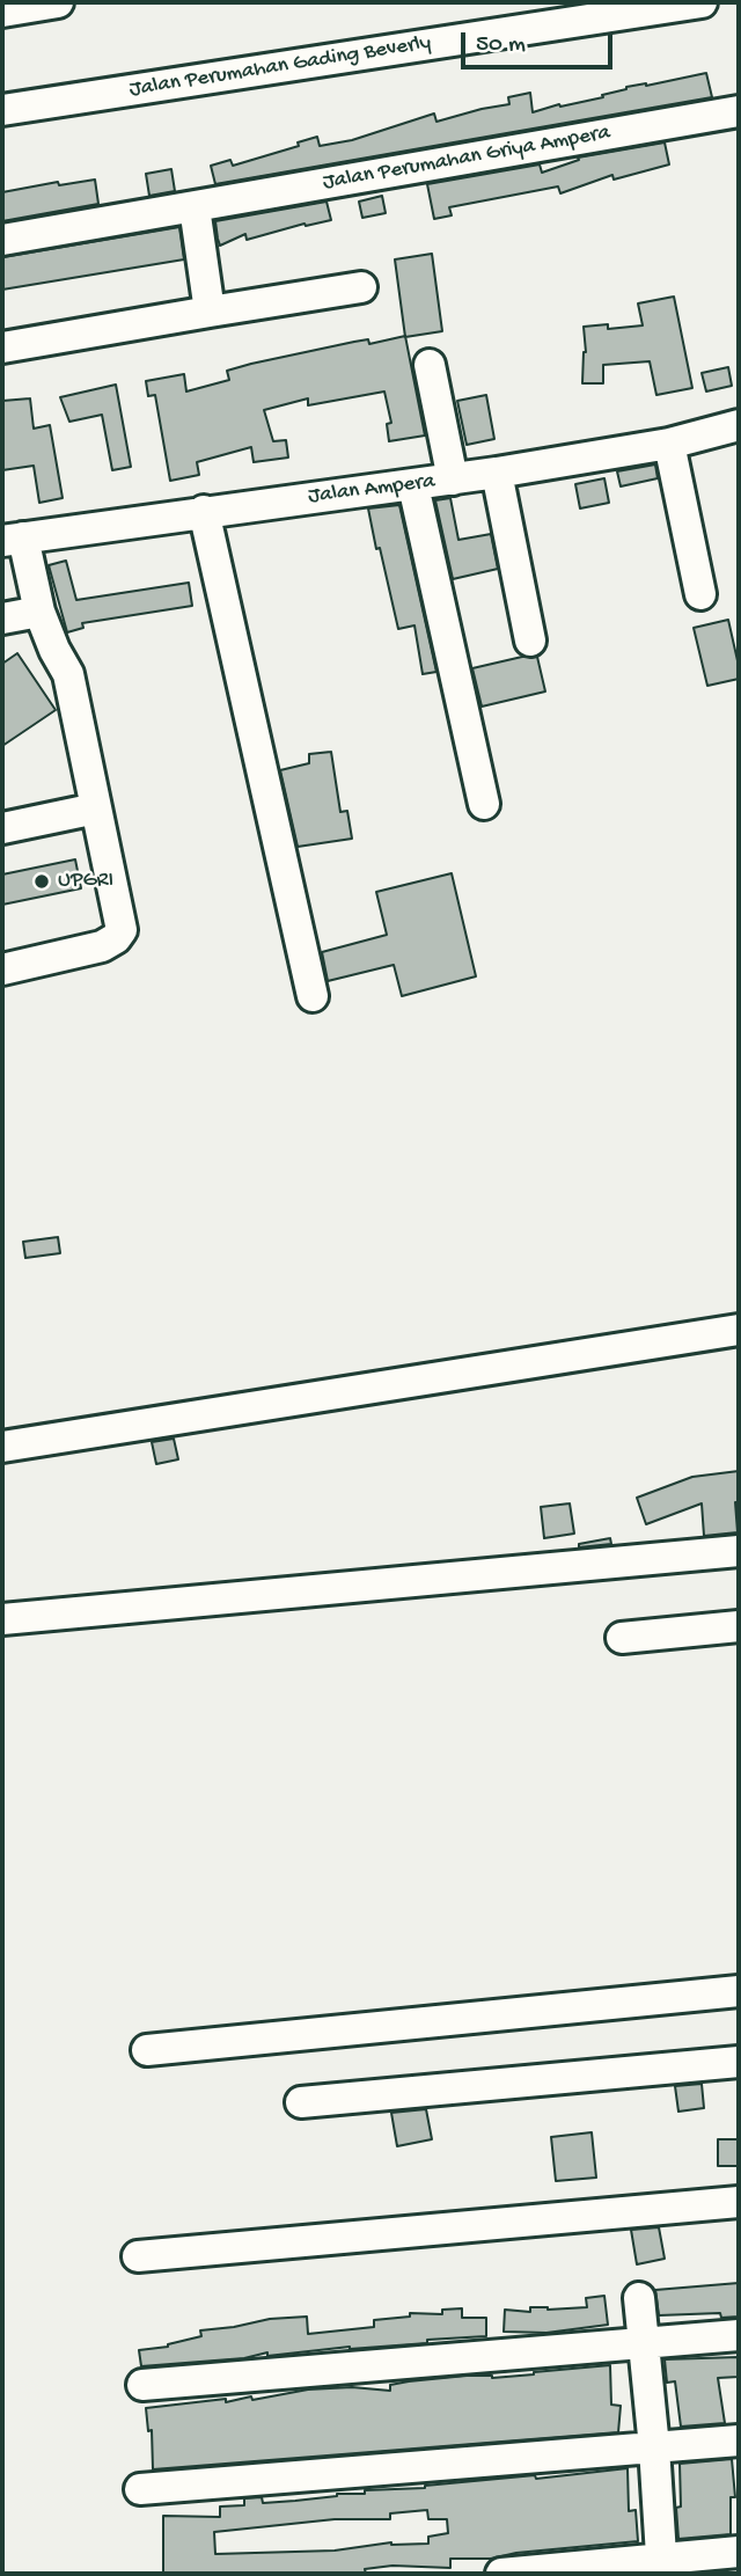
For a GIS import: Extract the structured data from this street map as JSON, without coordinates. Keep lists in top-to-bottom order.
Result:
{
  "streets": {
    "street": ["Jalan Perumahan Gading Beverly", "Jalan Perumahan Griya Ampera", "Jalan Ampera"]
  },
  "places": ["UPGRI"],
  "scale_bar": "50 m"
}
